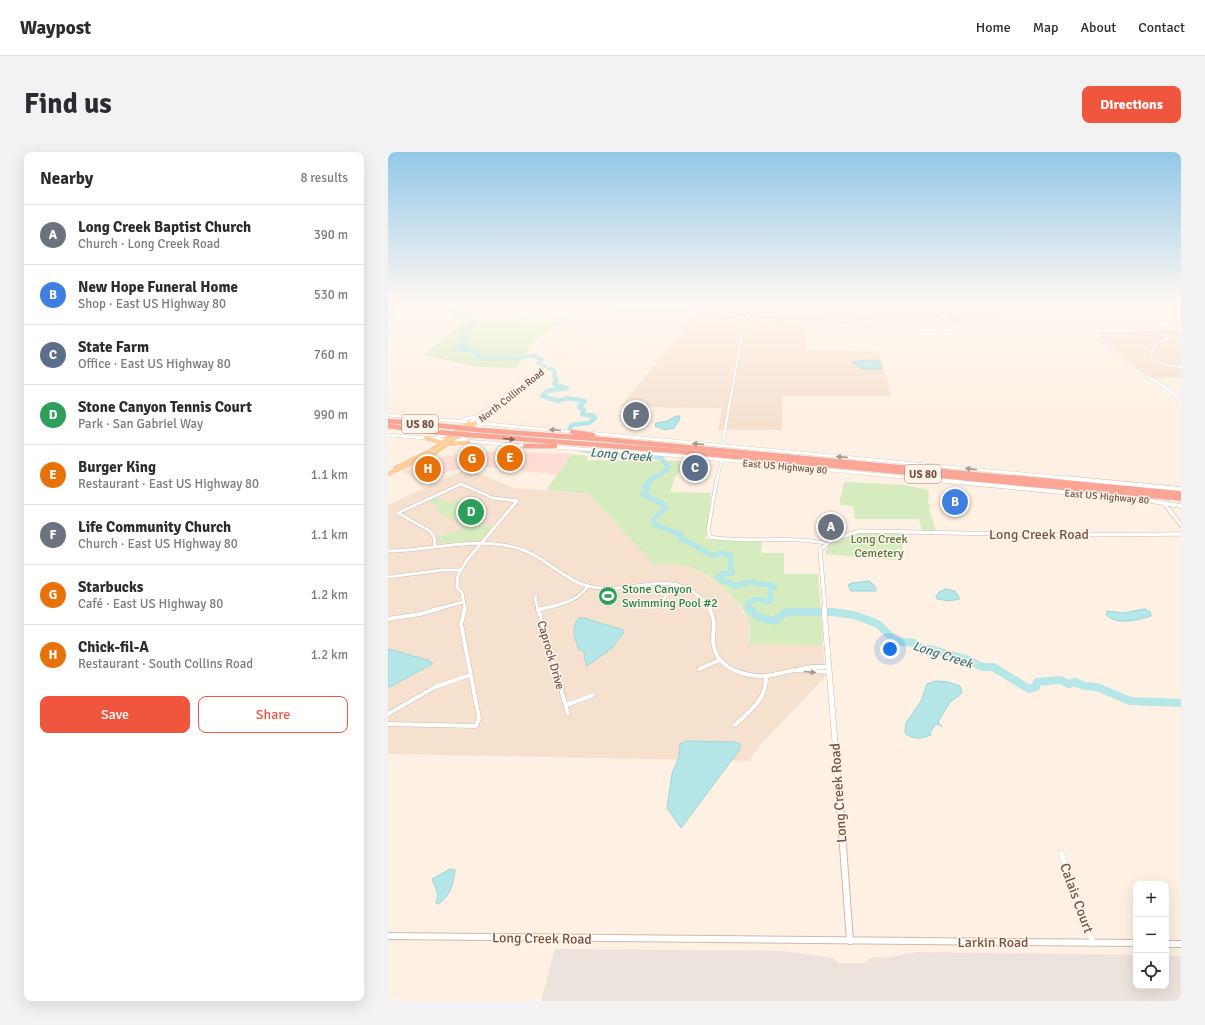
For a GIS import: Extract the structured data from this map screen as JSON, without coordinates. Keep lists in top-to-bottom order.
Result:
{
  "streets": {
    "highway": ["US 80"],
    "main road": ["East US Highway 80"],
    "street": [
      "North Collins Road",
      "Long Creek Road",
      "Caprock Drive",
      "Calais Court",
      "Larkin Road"
    ]
  },
  "crossings": [
    ["North Collins Road", "East US Highway 80"],
    ["Long Creek Road", "Larkin Road"],
    ["Calais Court", "Larkin Road"]
  ],
  "water": ["Long Creek"],
  "parks": ["Long Creek Cemetery"],
  "places": {
    "sports": ["Stone Canyon Swimming Pool #2"]
  },
  "page": {
    "header": "Waypost",
    "nav": [
      "Home",
      "Map",
      "About",
      "Contact"
    ],
    "buttons": [
      "Directions",
      ["Save", "Share"]
    ],
    "title": "Find us",
    "heading": ["Nearby", "8 results"],
    "list": [
      {
        "mark": "A",
        "name": "Long Creek Baptist Church",
        "note": "Church · Long Creek Road",
        "value": "390 m"
      },
      {
        "mark": "B",
        "name": "New Hope Funeral Home",
        "note": "Shop · East US Highway 80",
        "value": "530 m"
      },
      {
        "mark": "C",
        "name": "State Farm",
        "note": "Office · East US Highway 80",
        "value": "760 m"
      },
      {
        "mark": "D",
        "name": "Stone Canyon Tennis Court",
        "note": "Park · San Gabriel Way",
        "value": "990 m"
      },
      {
        "mark": "E",
        "name": "Burger King",
        "note": "Restaurant · East US Highway 80",
        "value": "1.1 km"
      },
      {
        "mark": "F",
        "name": "Life Community Church",
        "note": "Church · East US Highway 80",
        "value": "1.1 km"
      },
      {
        "mark": "G",
        "name": "Starbucks",
        "note": "Café · East US Highway 80",
        "value": "1.2 km"
      },
      {
        "mark": "H",
        "name": "Chick-fil-A",
        "note": "Restaurant · South Collins Road",
        "value": "1.2 km"
      }
    ],
    "pins": [
      "F",
      "E",
      "G",
      "C",
      "H",
      "B",
      "D",
      "A"
    ],
    "map_buttons": ["+", "−"]
  }
}
